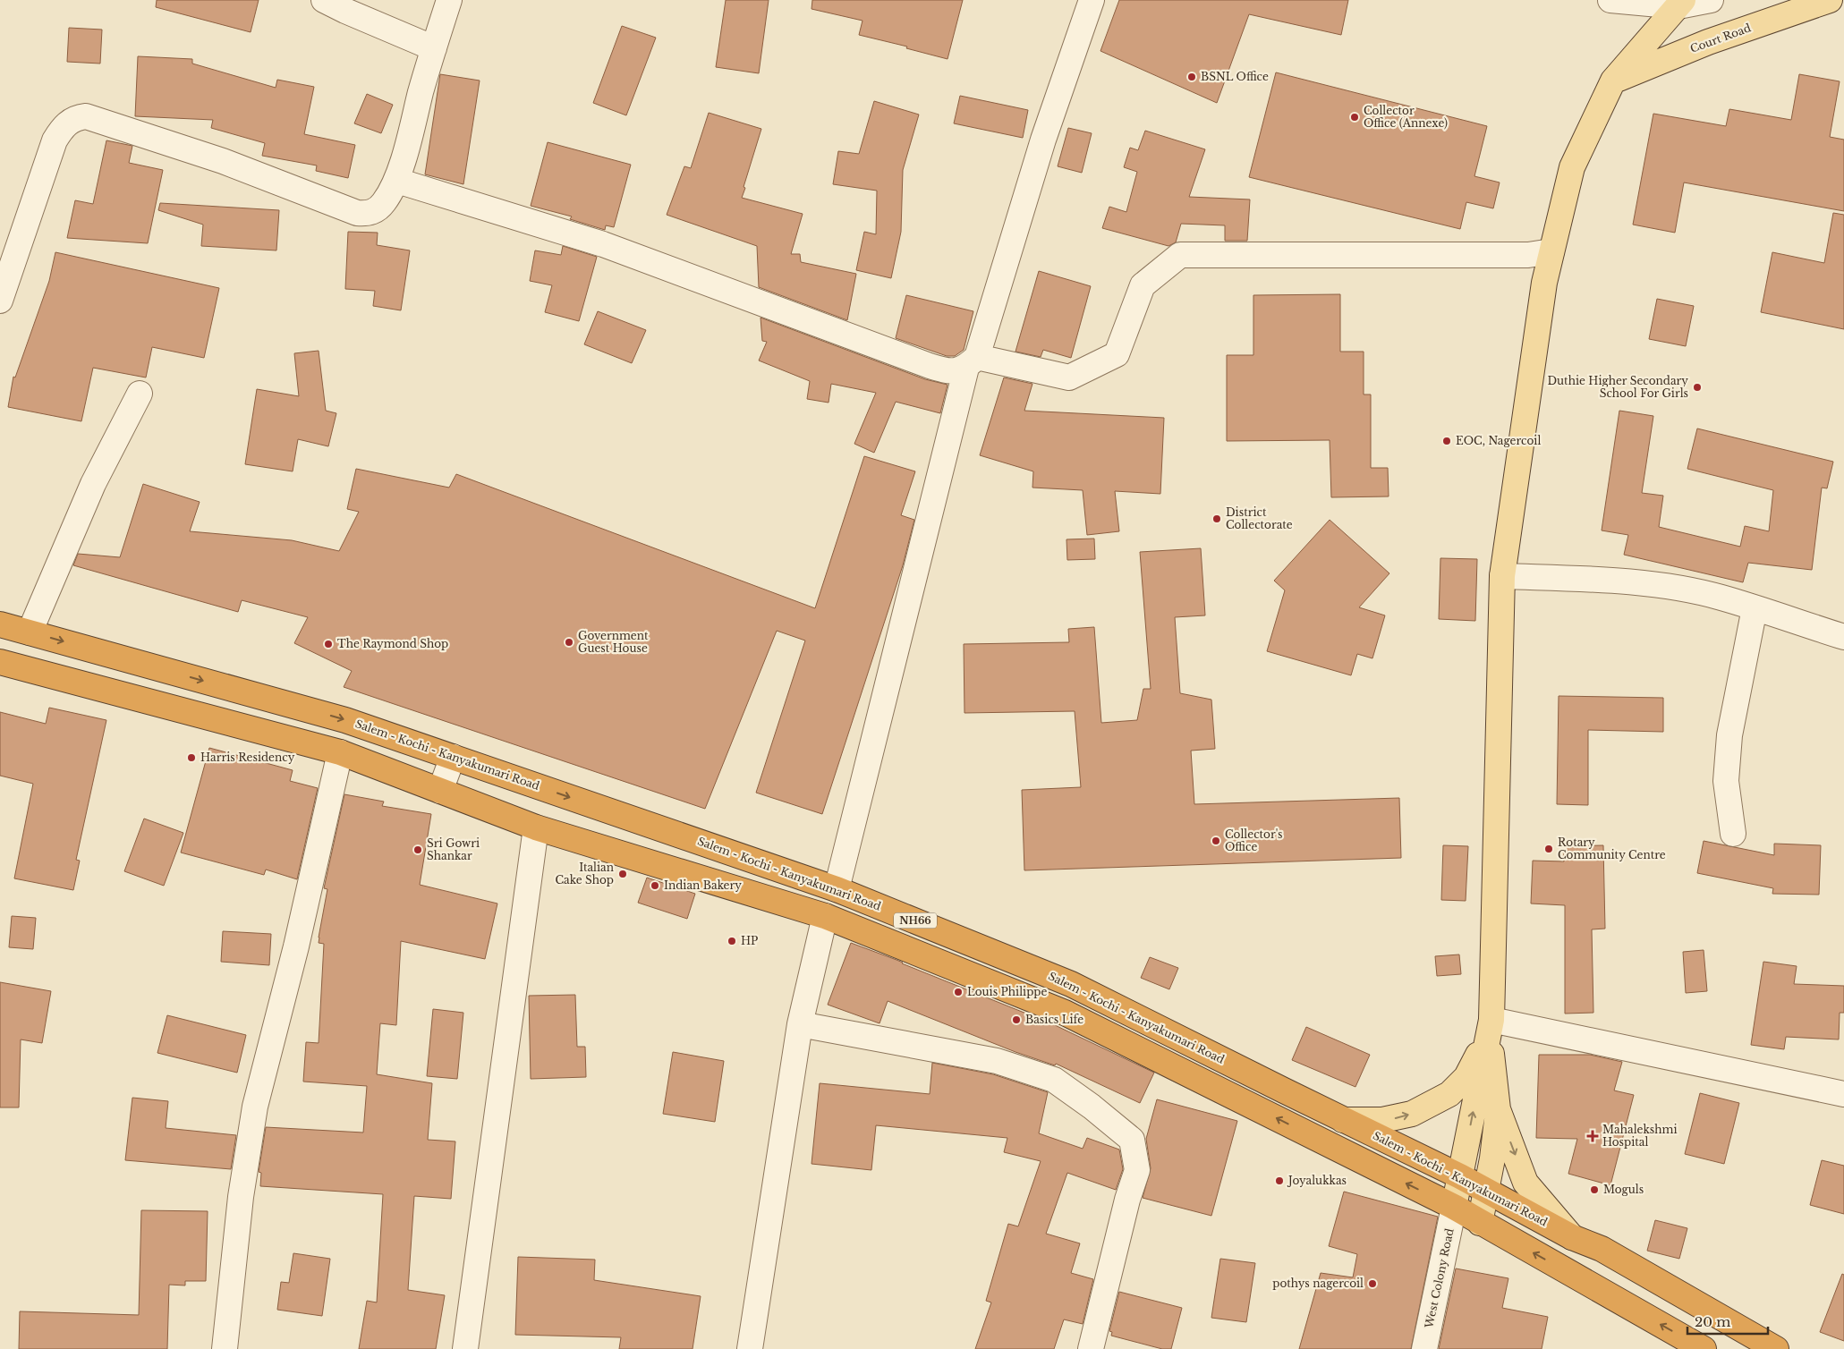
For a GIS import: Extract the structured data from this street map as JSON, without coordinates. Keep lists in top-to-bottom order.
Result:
{
  "streets": {
    "highway": ["Salem - Kochi - Kanyakumari Road", "NH66"],
    "main road": ["Court Road"],
    "street": ["West Colony Road"]
  },
  "crossings": [
    ["NH66", "West Colony Road"]
  ],
  "places": {
    "other": [
      "BSNL Office",
      "Collector Office (Annexe)",
      "Duthie Higher Secondary School For Girls",
      "EOC, Nagercoil",
      "District Collectorate",
      "Government Guest House",
      "The Raymond Shop",
      "Harris Residency",
      "Collector's Office",
      "Rotary Community Centre",
      "Sri Gowri Shankar",
      "Italian Cake Shop",
      "Indian Bakery",
      "HP",
      "Louis Philippe",
      "Basics Life",
      "Joyalukkas",
      "Moguls",
      "pothys nagercoil"
    ],
    "health": ["Mahalekshmi Hospital"]
  },
  "scale_bar": "20 m"
}
